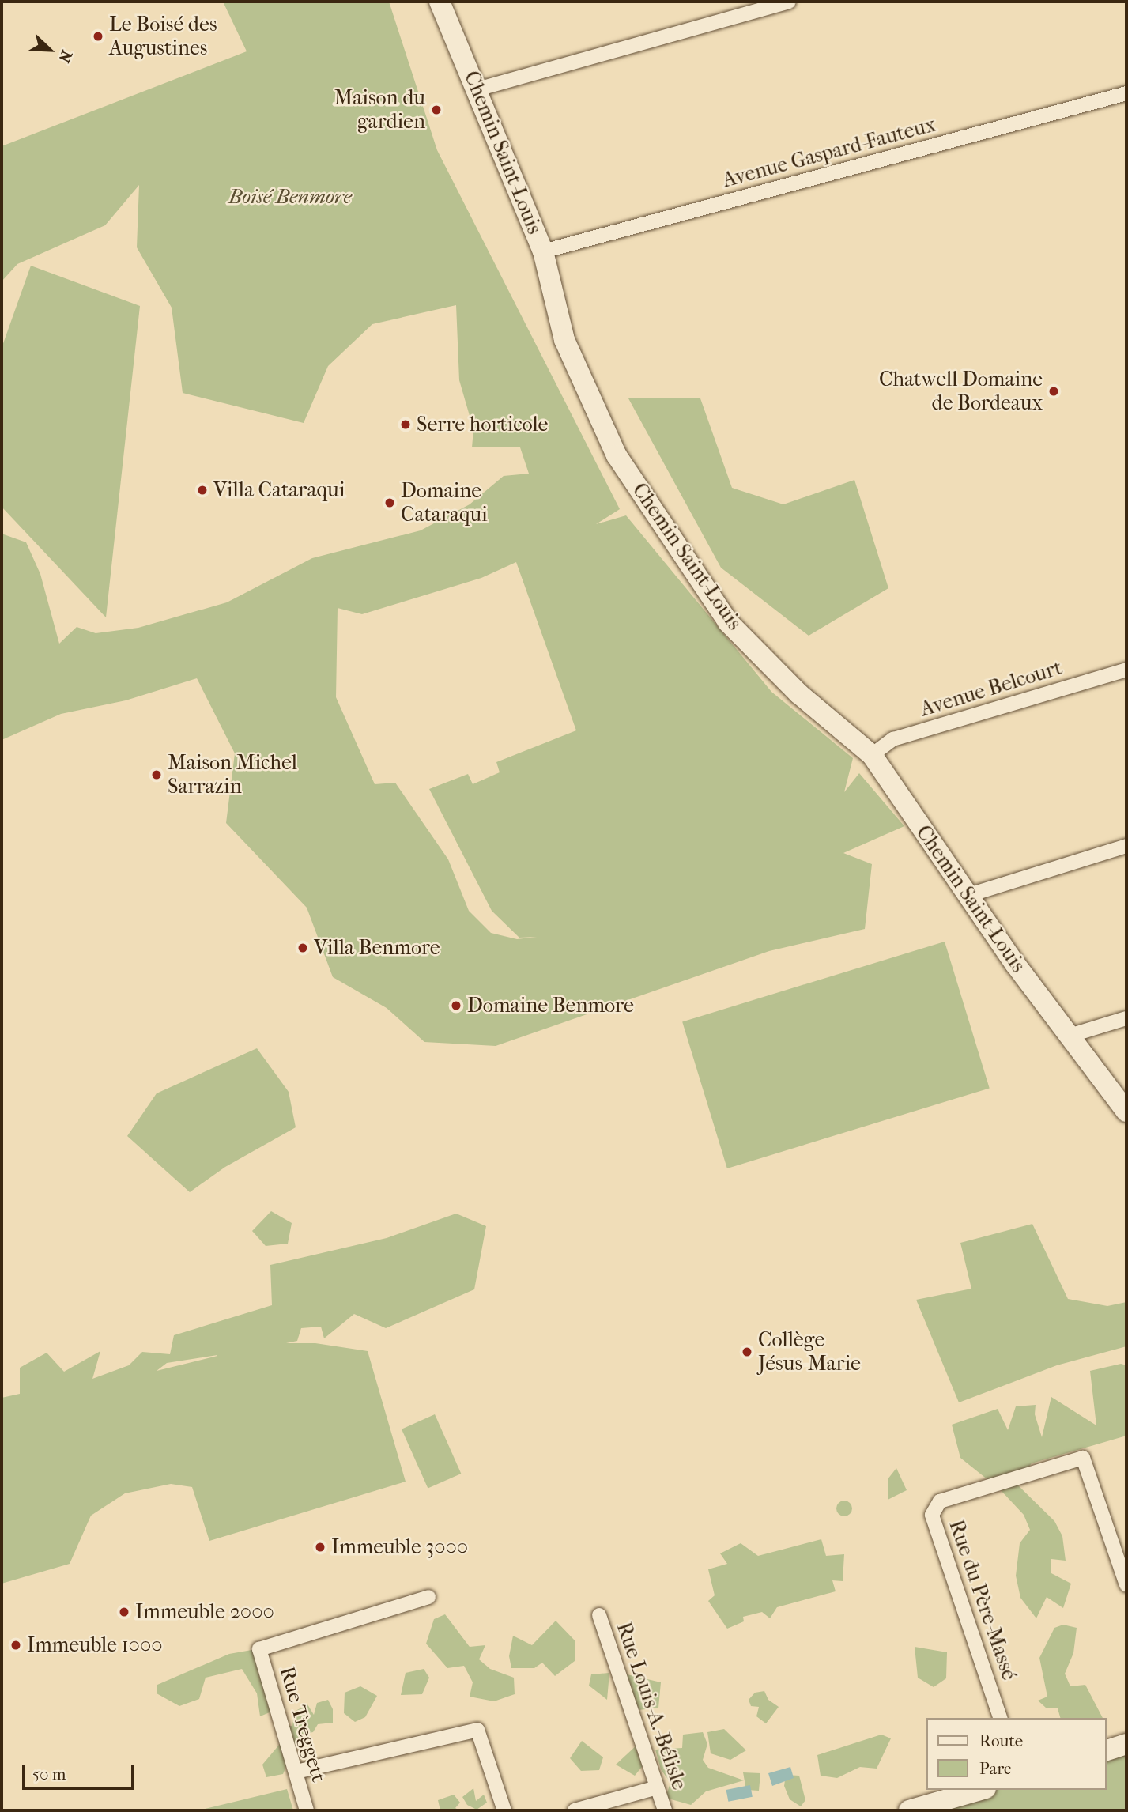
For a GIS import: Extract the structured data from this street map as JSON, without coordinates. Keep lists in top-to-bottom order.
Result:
{
  "streets": {
    "street": [
      "Chemin Saint-Louis",
      "Avenue Gaspard-Fauteux",
      "Avenue Belcourt",
      "Rue du Père-Massé",
      "Rue Louis-A.-Bélisle",
      "Rue Treggett"
    ]
  },
  "crossings": [
    ["Chemin Saint-Louis", "Avenue Gaspard-Fauteux"],
    ["Chemin Saint-Louis", "Avenue Belcourt"]
  ],
  "parks": ["Boisé Benmore"],
  "places": [
    "Le Boisé des Augustines",
    "Maison du gardien",
    "Chatwell Domaine de Bordeaux",
    "Serre horticole",
    "Villa Cataraqui",
    "Domaine Cataraqui",
    "Maison Michel Sarrazin",
    "Villa Benmore",
    "Domaine Benmore",
    "Collège Jésus-Marie",
    "Immeuble 3000",
    "Immeuble 2000",
    "Immeuble 1000"
  ],
  "legend": ["Route", "Parc"],
  "scale_bar": "50 m",
  "north": "bottom right"
}
